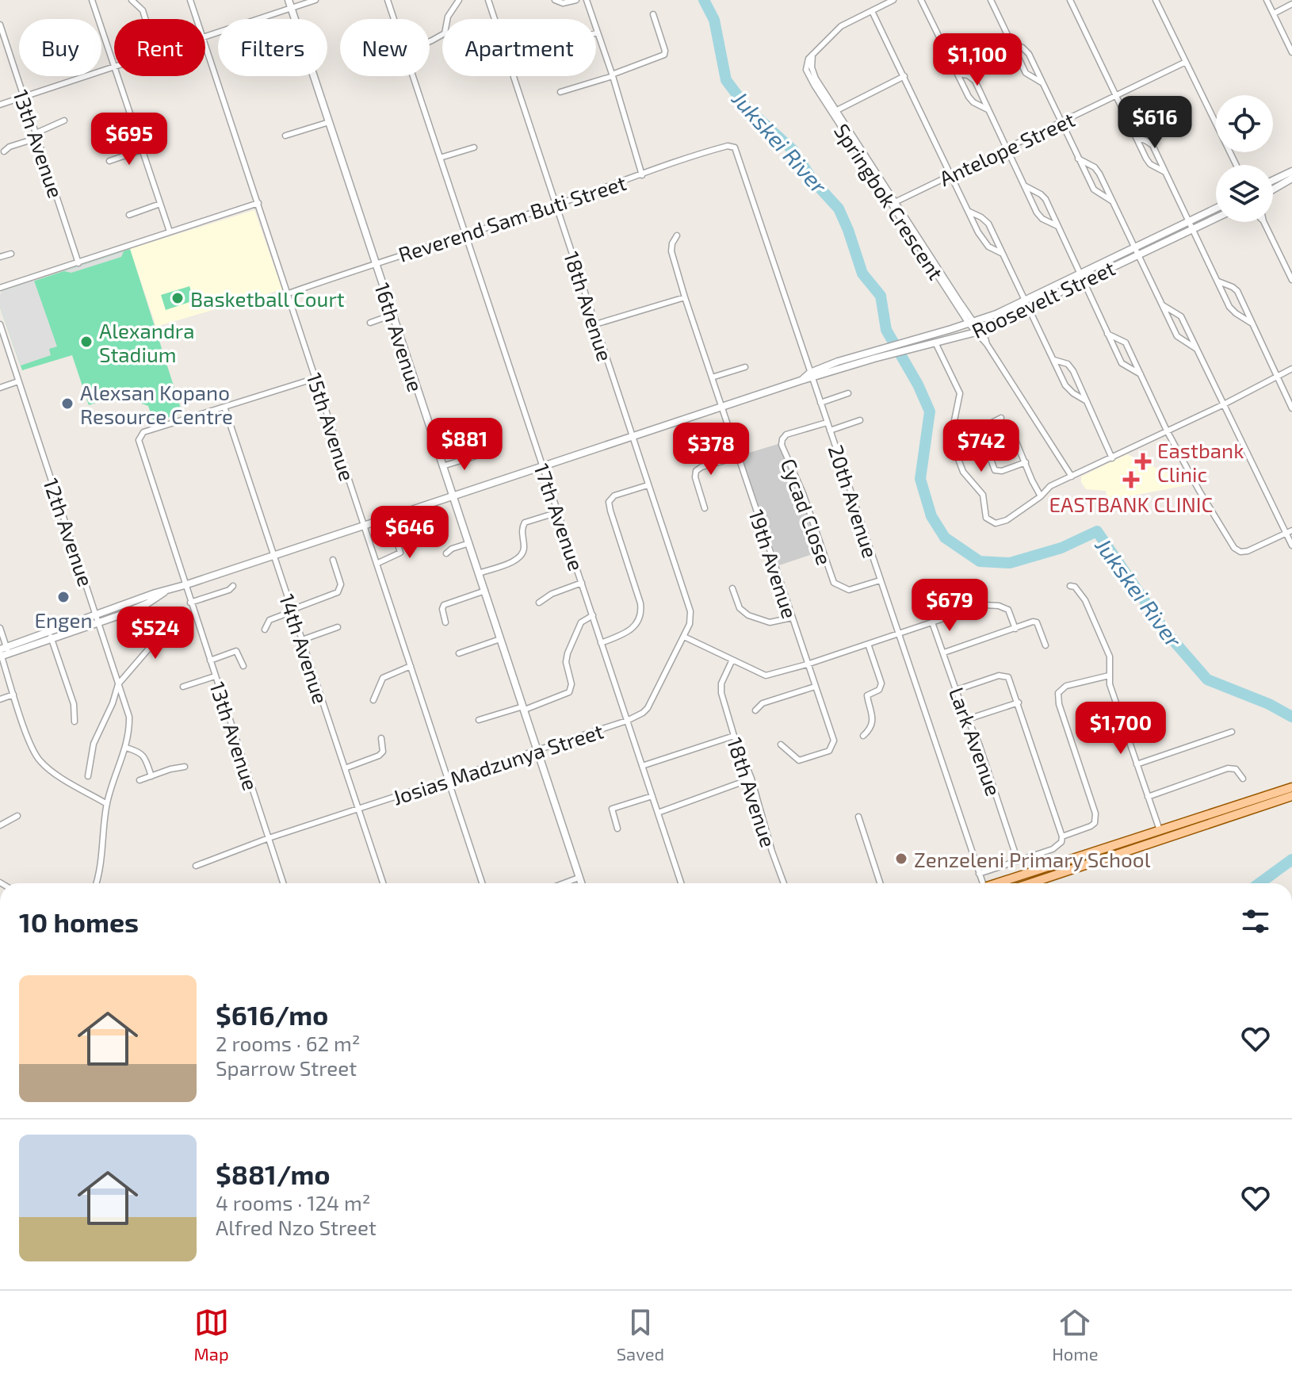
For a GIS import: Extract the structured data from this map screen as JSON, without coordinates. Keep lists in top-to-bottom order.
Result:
{
  "streets": {
    "street": [
      "13th Avenue",
      "Antelope Street",
      "Springbok Crescent",
      "Reverend Sam Buti Street",
      "Roosevelt Street",
      "18th Avenue",
      "16th Avenue",
      "15th Avenue",
      "20th Avenue",
      "Cycad Close",
      "17th Avenue",
      "12th Avenue",
      "19th Avenue",
      "14th Avenue",
      "Lark Avenue",
      "Josias Madzunya Street"
    ]
  },
  "crossings": [
    ["13th Avenue", "14th Avenue"],
    ["13th Avenue", "Josias Madzunya Street"],
    ["Antelope Street", "Springbok Crescent"],
    ["Springbok Crescent", "Roosevelt Street"],
    ["Reverend Sam Buti Street", "18th Avenue"],
    ["Reverend Sam Buti Street", "16th Avenue"],
    ["Reverend Sam Buti Street", "15th Avenue"],
    ["Reverend Sam Buti Street", "20th Avenue"],
    ["Reverend Sam Buti Street", "17th Avenue"],
    ["Roosevelt Street", "20th Avenue"],
    ["18th Avenue", "Josias Madzunya Street"],
    ["16th Avenue", "Josias Madzunya Street"],
    ["15th Avenue", "Josias Madzunya Street"],
    ["20th Avenue", "Cycad Close"],
    ["17th Avenue", "Josias Madzunya Street"],
    ["14th Avenue", "Josias Madzunya Street"]
  ],
  "water": ["Jukskei River"],
  "places": {
    "other": [
      "Basketball Court",
      "Alexandra Stadium",
      "Alexsan Kopano Resource Centre",
      "Engen",
      "Zenzeleni Primary School"
    ],
    "health": ["Eastbank Clinic", "EASTBANK CLINIC"]
  },
  "page": {
    "chip": [
      "Buy",
      "Rent",
      "Filters",
      "New",
      "Apartment"
    ],
    "price": [
      "$1,100",
      "$616",
      "$695",
      "$881",
      "$742",
      "$378",
      "$646",
      "$679",
      "$524",
      "$1,700"
    ],
    "heading": "10 homes",
    "list": [
      {
        "name": "$616/mo",
        "note": "2 rooms · 62 m² · Sparrow Street"
      },
      {
        "name": "$881/mo",
        "note": "4 rooms · 124 m² · Alfred Nzo Street"
      }
    ],
    "tabs": ["Map", "Saved", "Home"]
  }
}
